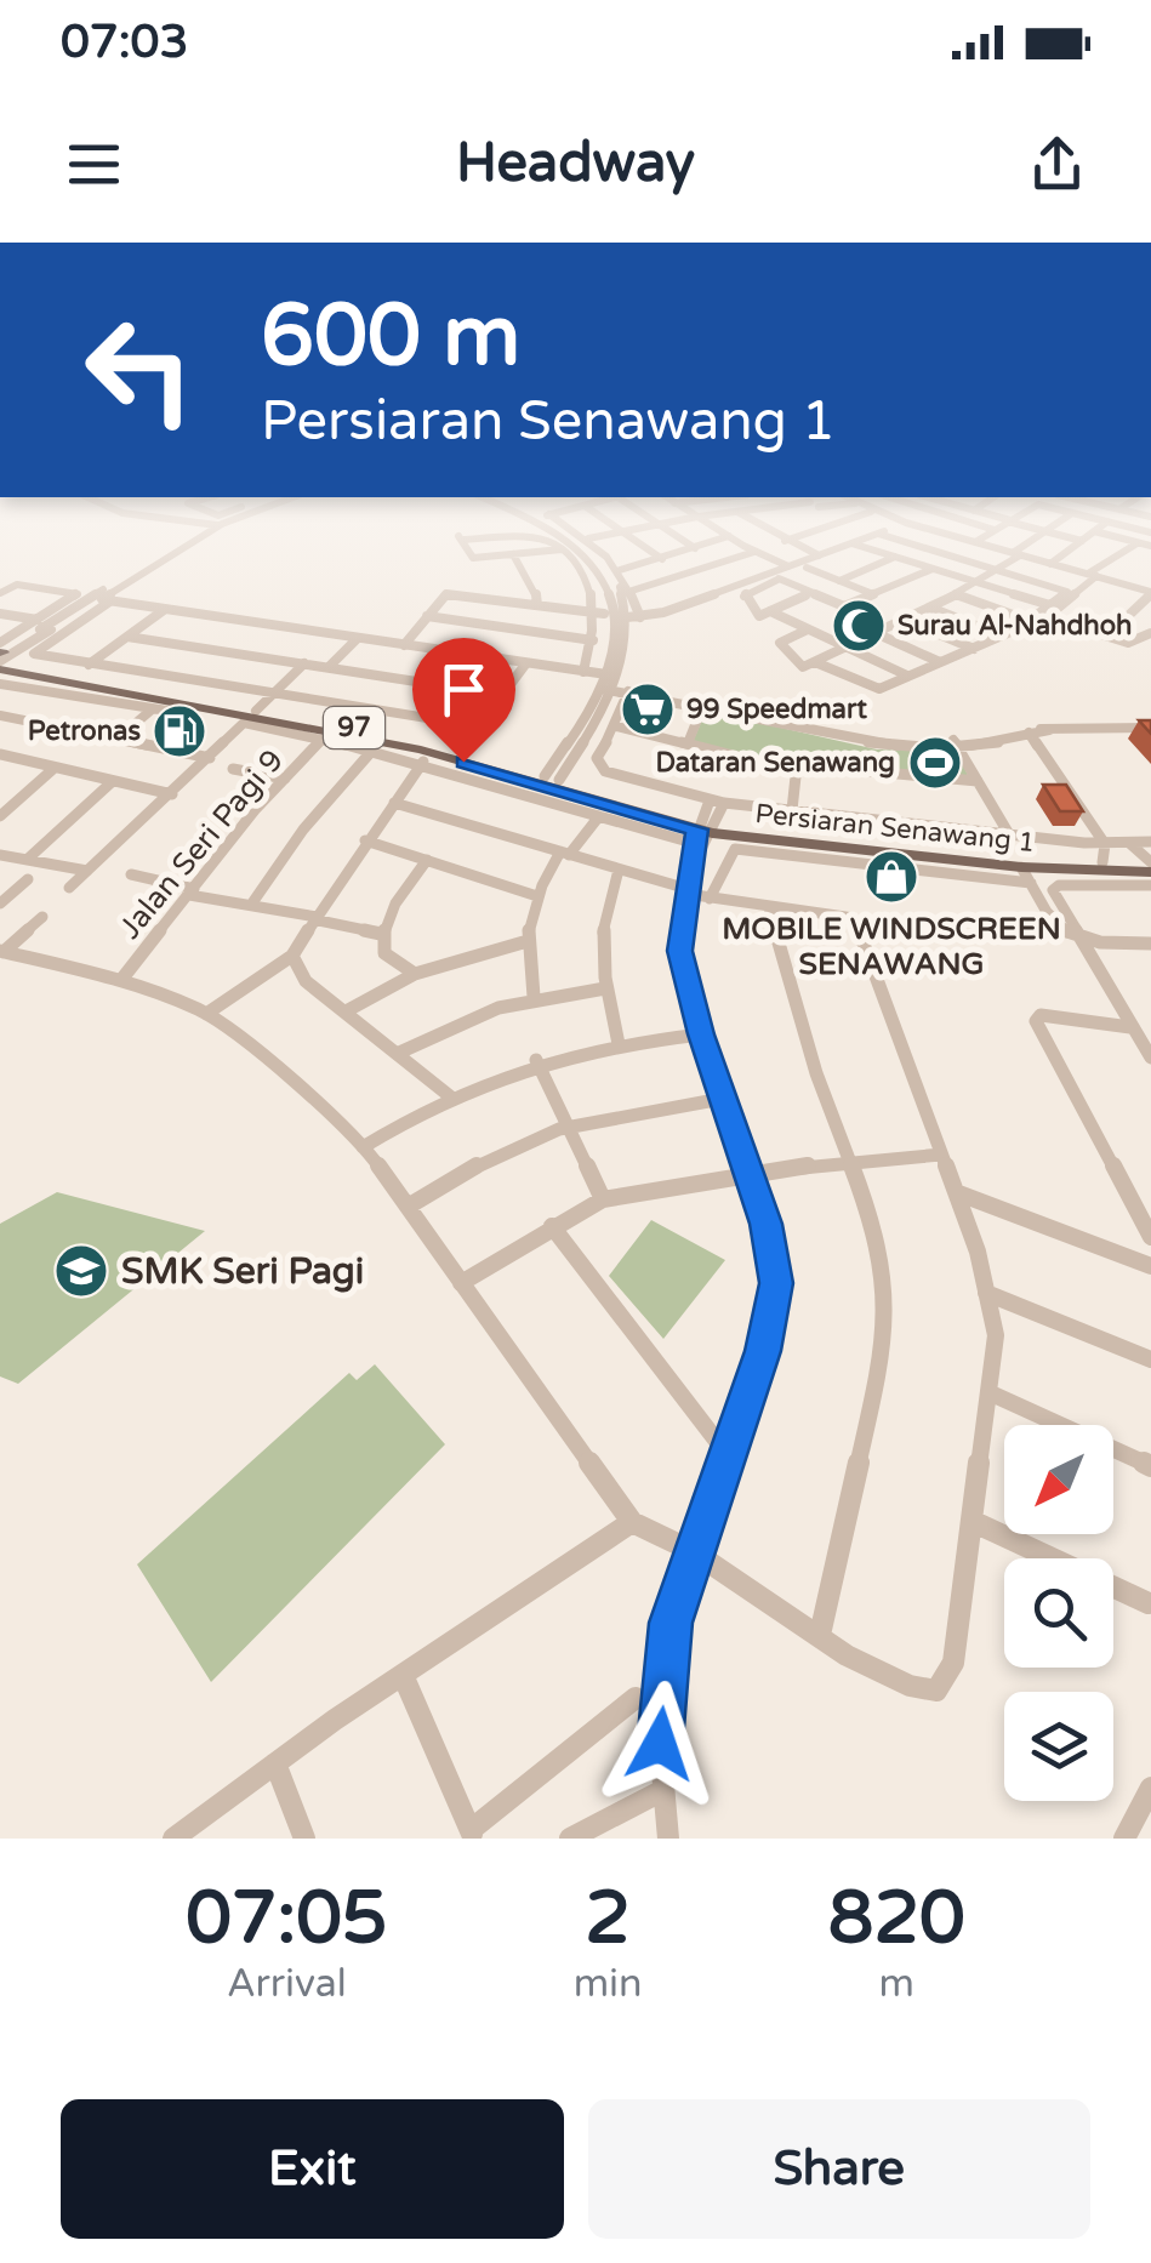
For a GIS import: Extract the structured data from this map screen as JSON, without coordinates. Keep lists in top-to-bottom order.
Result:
{
  "streets": {
    "main road": ["97", "Persiaran Senawang 1"],
    "street": ["Jalan Seri Pagi 9"]
  },
  "places": {
    "mosque": ["Surau Al-Nahdhoh"],
    "supermarket": ["99 Speedmart"],
    "fuel station": ["Petronas"],
    "sports": ["Dataran Senawang"],
    "shop": ["MOBILE WINDSCREEN SENAWANG"],
    "school or university": ["SMK Seri Pagi"]
  },
  "north": "bottom left",
  "page": {
    "status": "07:03",
    "header": "Headway",
    "turn": ["600 m", "Persiaran Senawang 1"],
    "eta": [
      "07:05",
      "Arrival",
      "2",
      "min",
      "820",
      "m"
    ],
    "buttons": ["Exit", "Share"]
  }
}
